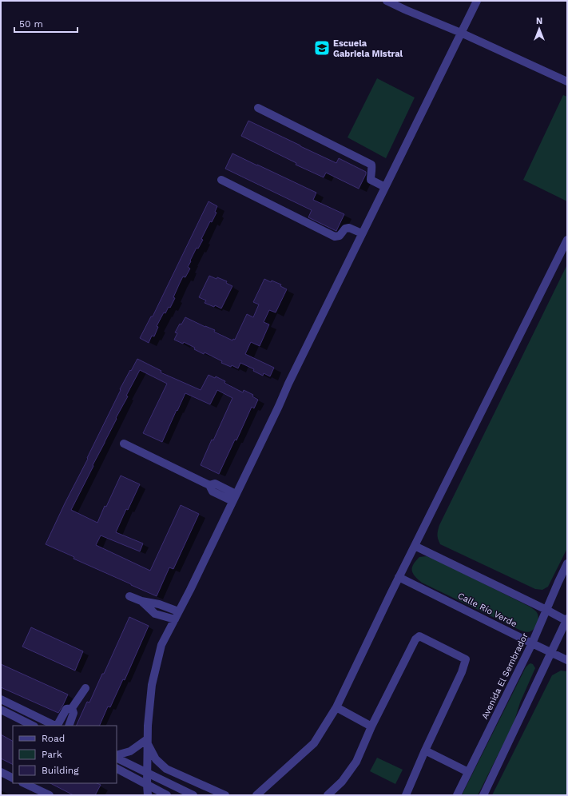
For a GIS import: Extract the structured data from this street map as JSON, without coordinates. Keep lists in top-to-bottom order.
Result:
{
  "streets": {
    "street": ["Calle Río Verde", "Avenida El Sembrador"]
  },
  "crossings": [
    ["Calle Río Verde", "Avenida El Sembrador"]
  ],
  "places": {
    "school or university": ["Escuela Gabriela Mistral"]
  },
  "legend": ["Road", "Park", "Building"],
  "scale_bar": "50 m",
  "north": "top"
}
